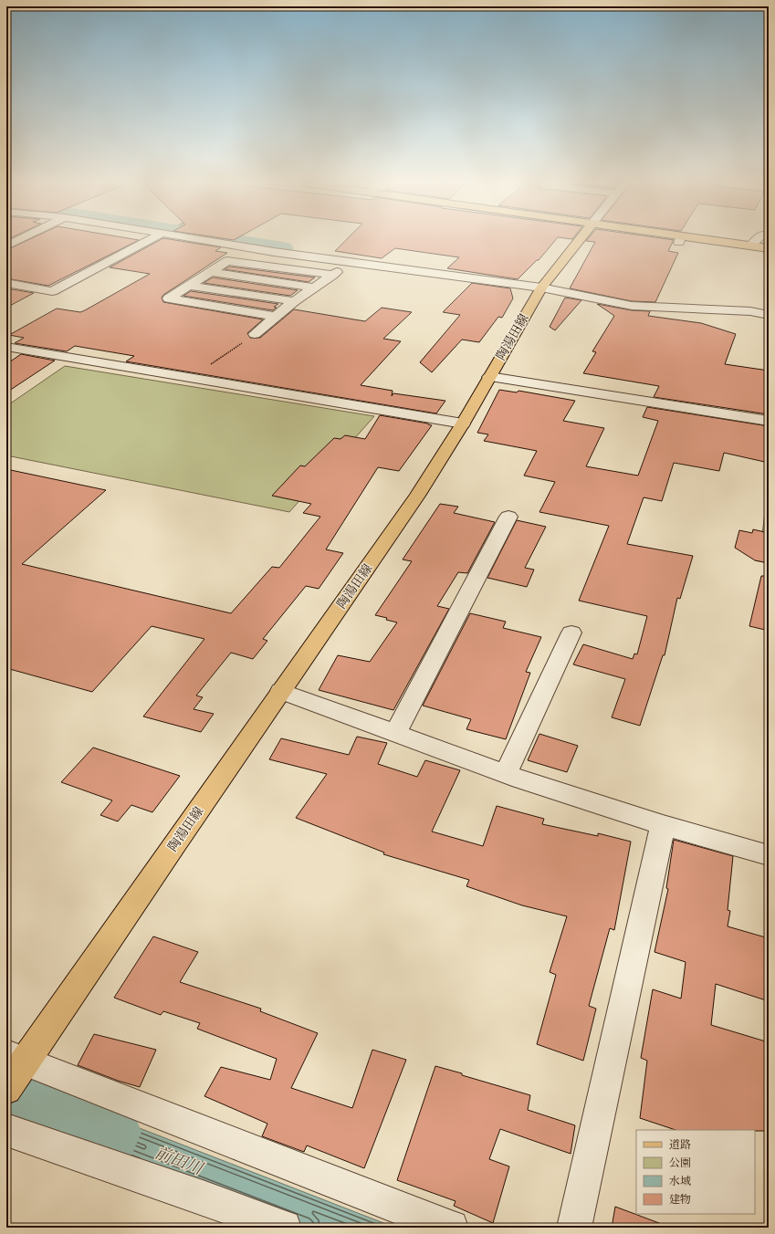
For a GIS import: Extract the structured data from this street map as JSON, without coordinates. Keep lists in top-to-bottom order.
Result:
{
  "streets": {
    "main road": ["陶湯田線"]
  },
  "water": ["前田川"],
  "legend": [
    "道路",
    "公園",
    "水域",
    "建物"
  ]
}
